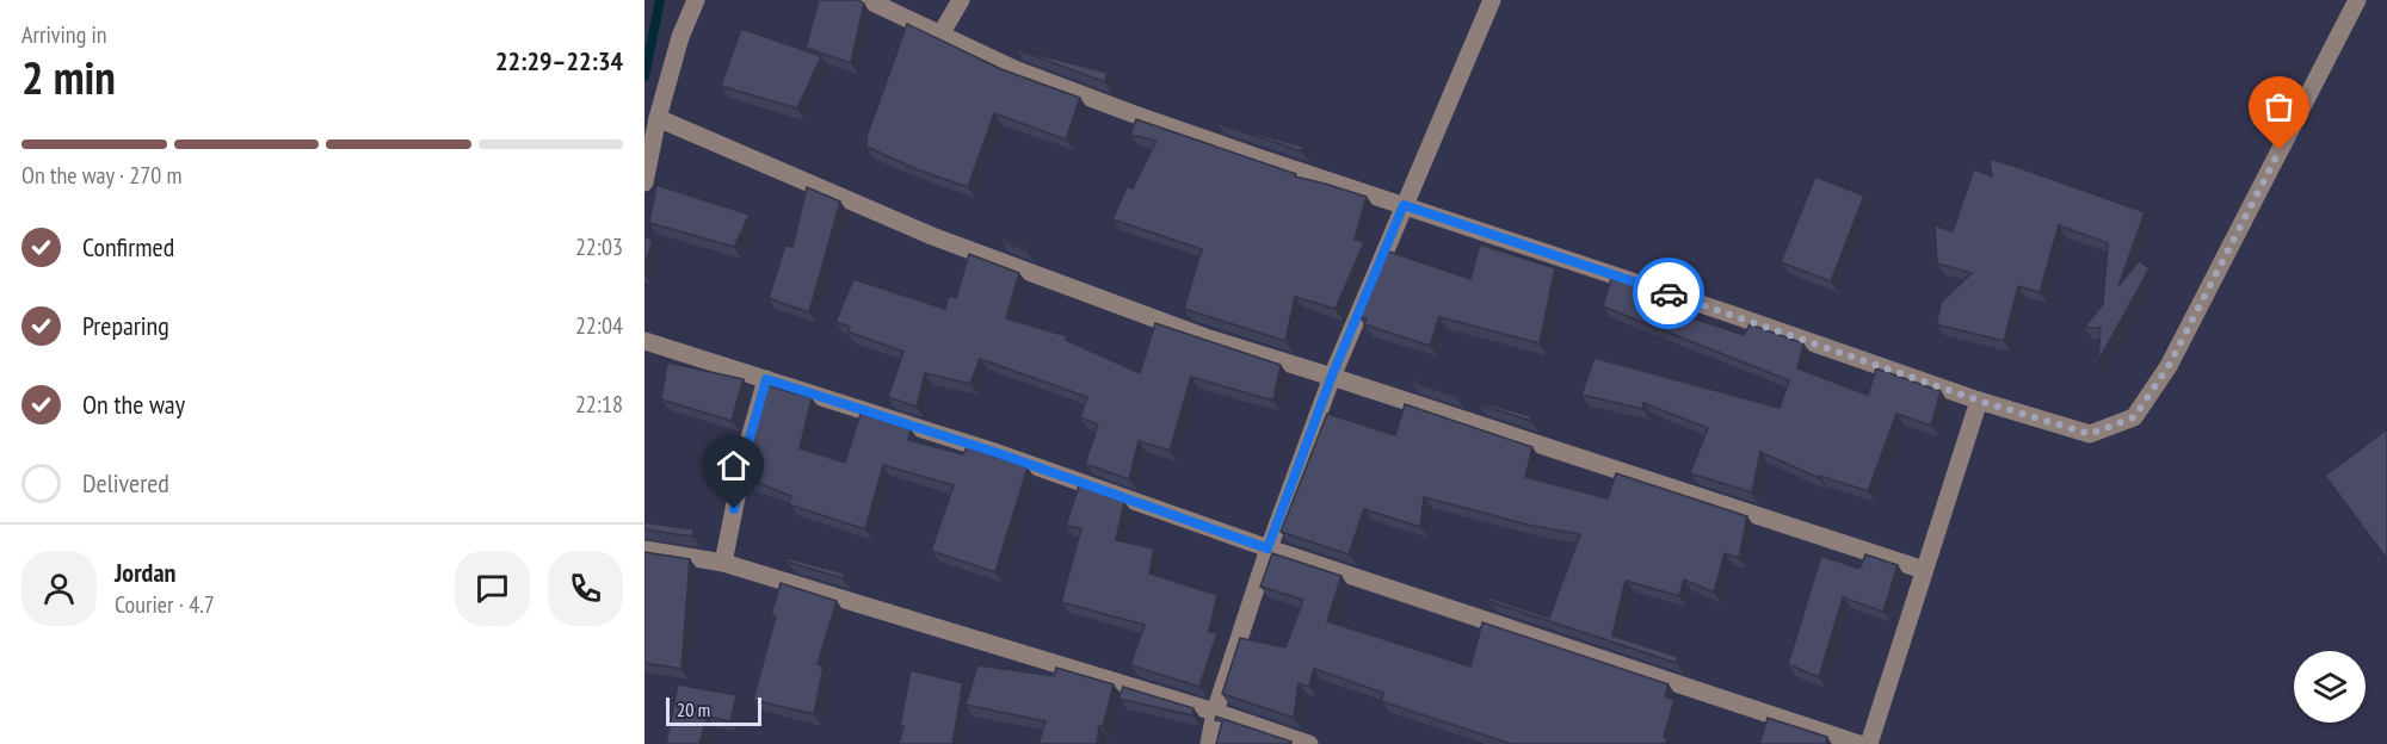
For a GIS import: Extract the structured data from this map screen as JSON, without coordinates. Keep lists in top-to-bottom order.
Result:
{
  "scale_bar": "20 m",
  "page": {
    "heading": ["2 min", "Arriving in", "22:29–22:34"],
    "panel": ["Jordan", "Courier · 4.7"],
    "bar": "On the way · 270 m",
    "list": [
      ["Confirmed", "22:03"],
      ["Preparing", "22:04"],
      ["On the way", "22:18"],
      "Delivered"
    ],
    "scale": "20 m"
  }
}
